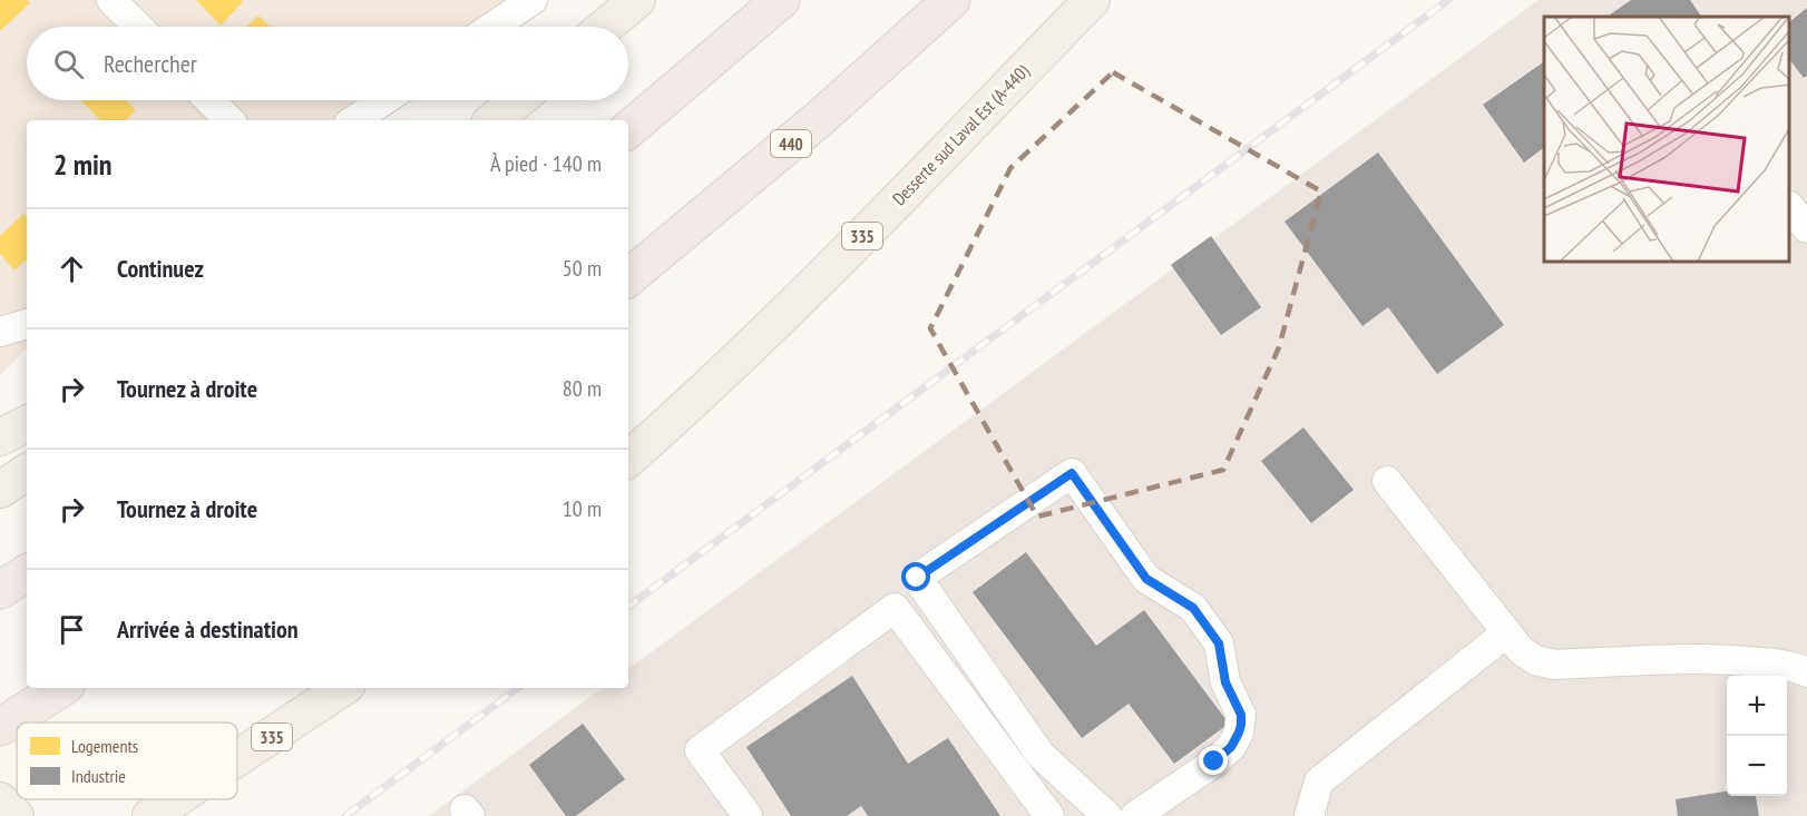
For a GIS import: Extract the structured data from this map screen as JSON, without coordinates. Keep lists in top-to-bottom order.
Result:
{
  "streets": {
    "highway": ["440"],
    "main road": ["Desserte sud Laval Est (A-440)", "335"]
  },
  "legend": ["Logements", "Industrie"],
  "page": {
    "search": "Rechercher",
    "heading": ["2 min", "À pied · 140 m"],
    "list": [
      ["Continuez", "50 m"],
      ["Tournez à droite", "80 m"],
      ["Tournez à droite", "10 m"],
      "Arrivée à destination"
    ],
    "map_buttons": ["+", "−"]
  }
}
